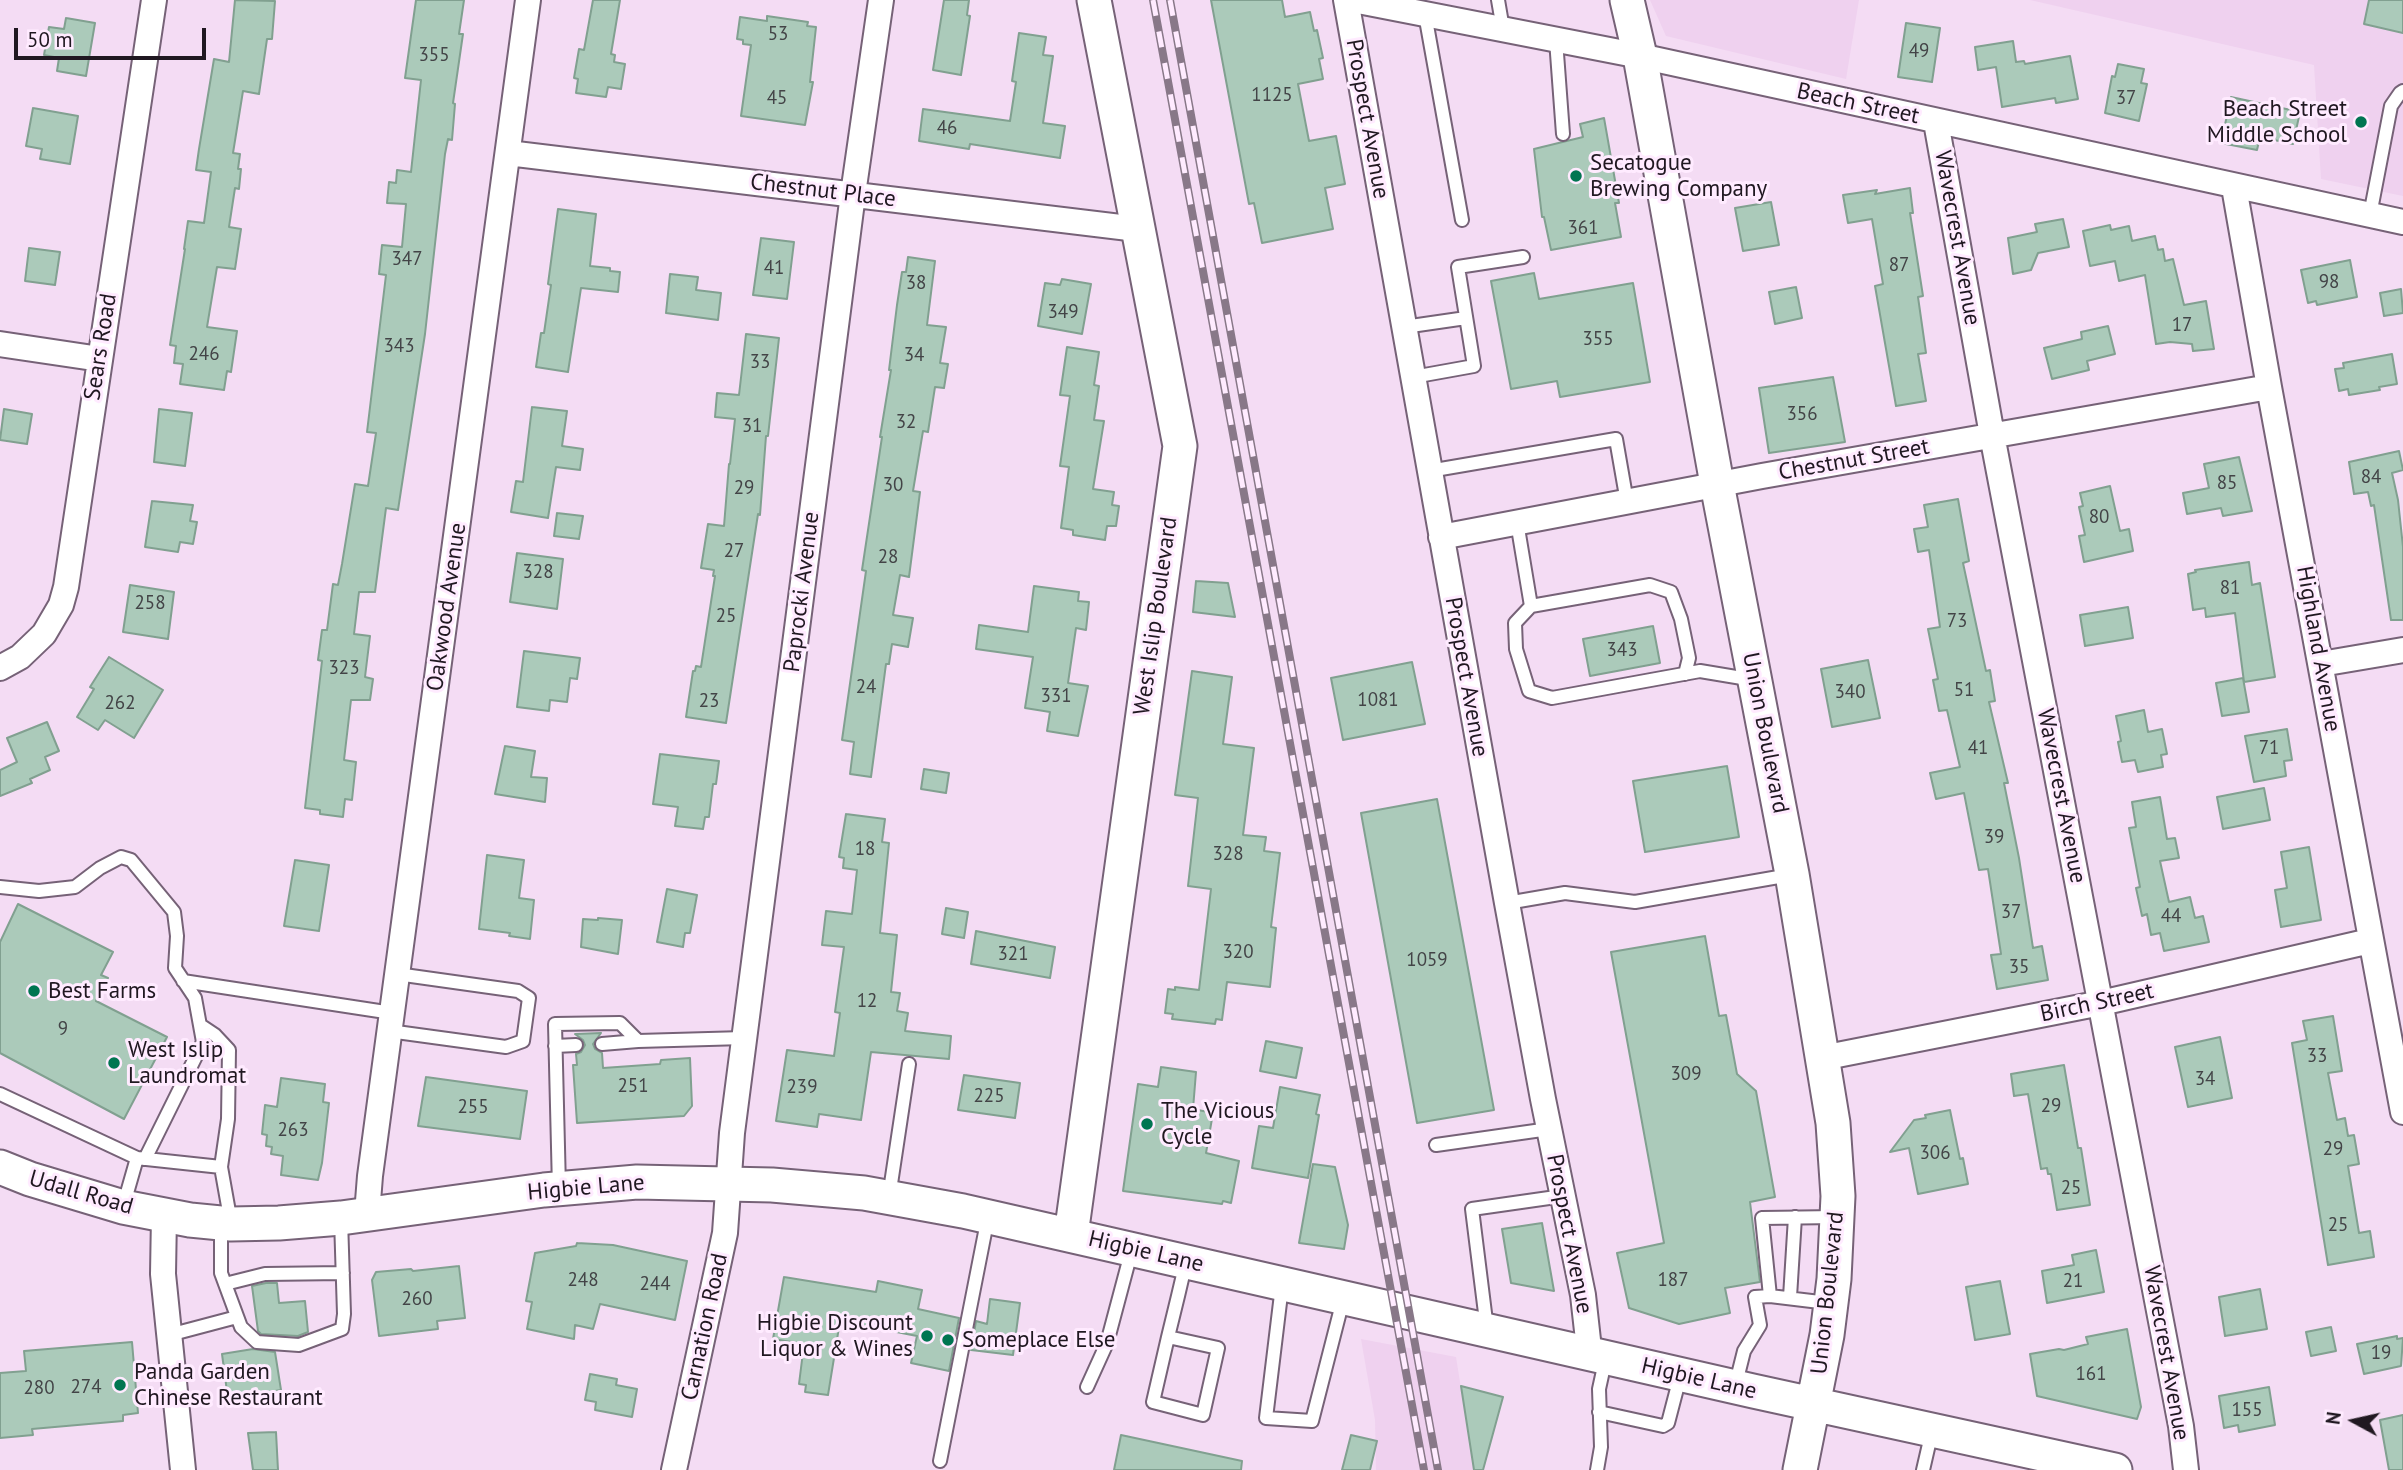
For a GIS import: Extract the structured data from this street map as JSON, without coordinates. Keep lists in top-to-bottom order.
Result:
{
  "streets": {
    "main road": [
      "West Islip Boulevard",
      "Union Boulevard",
      "Higbie Lane",
      "Udall Road"
    ],
    "street": [
      "Beach Street",
      "Prospect Avenue",
      "Chestnut Place",
      "Wavecrest Avenue",
      "Sears Road",
      "Chestnut Street",
      "Paprocki Avenue",
      "Oakwood Avenue",
      "Highland Avenue",
      "Birch Street",
      "Carnation Road"
    ]
  },
  "crossings": [
    ["Beach Street", "Wavecrest Avenue"],
    ["Beach Street", "Highland Avenue"],
    ["Beach Street", "Union Boulevard"],
    ["Prospect Avenue", "Chestnut Street"],
    ["Prospect Avenue", "Higbie Lane"],
    ["Chestnut Place", "Paprocki Avenue"],
    ["Chestnut Place", "Oakwood Avenue"],
    ["Chestnut Place", "West Islip Boulevard"],
    ["Wavecrest Avenue", "Chestnut Street"],
    ["Wavecrest Avenue", "Birch Street"],
    ["Chestnut Street", "Highland Avenue"],
    ["Chestnut Street", "Union Boulevard"],
    ["Paprocki Avenue", "Higbie Lane"],
    ["Paprocki Avenue", "Carnation Road"],
    ["Oakwood Avenue", "Higbie Lane"],
    ["West Islip Boulevard", "Higbie Lane"],
    ["Highland Avenue", "Birch Street"],
    ["Union Boulevard", "Birch Street"],
    ["Union Boulevard", "Higbie Lane"],
    ["Higbie Lane", "Udall Road"],
    ["Higbie Lane", "Carnation Road"]
  ],
  "places": [
    "Beach Street Middle School",
    "Secatogue Brewing Company",
    "Best Farms",
    "West Islip Laundromat",
    "The Vicious Cycle",
    "Higbie Discount Liquor & Wines",
    "Someplace Else",
    "Panda Garden Chinese Restaurant"
  ],
  "house_numbers": [
    "53",
    "49",
    "355",
    "1125",
    "45",
    "37",
    "46",
    "361",
    "347",
    "87",
    "41",
    "98",
    "38",
    "349",
    "17",
    "355",
    "343",
    "246",
    "34",
    "33",
    "356",
    "32",
    "31",
    "84",
    "85",
    "30",
    "29",
    "80",
    "27",
    "28",
    "328",
    "81",
    "258",
    "25",
    "73",
    "343",
    "323",
    "24",
    "51",
    "340",
    "331",
    "1081",
    "23",
    "262",
    "41",
    "71",
    "39",
    "18",
    "328",
    "37",
    "44",
    "320",
    "321",
    "1059",
    "35",
    "12",
    "9",
    "33",
    "309",
    "34",
    "251",
    "239",
    "225",
    "29",
    "255",
    "263",
    "29",
    "306",
    "25",
    "25",
    "248",
    "187",
    "21",
    "244",
    "260",
    "19",
    "161",
    "274",
    "280",
    "155"
  ],
  "scale_bar": "50 m",
  "north": "left"
}
